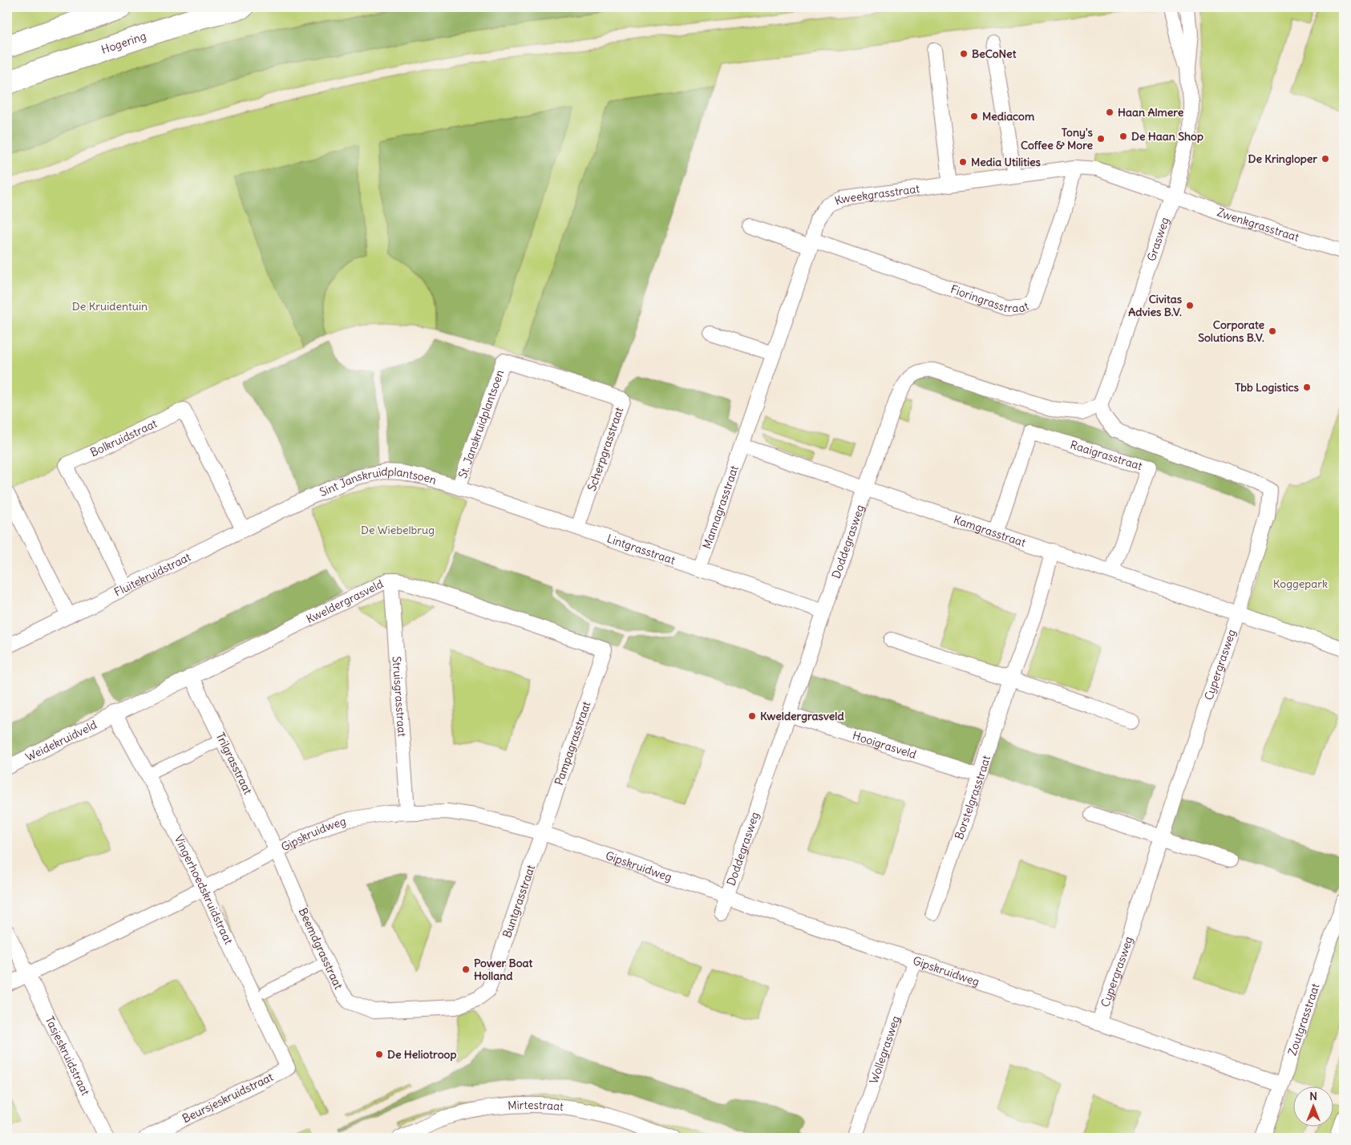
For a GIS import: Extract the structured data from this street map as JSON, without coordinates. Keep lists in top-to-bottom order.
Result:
{
  "streets": {
    "highway": ["Hogering"],
    "street": [
      "Kweekgrasstraat",
      "Zwenkgrasstraat",
      "Grasweg",
      "Fioringrasstraat",
      "St. Janskruidplantsoen",
      "Bolkruidstraat",
      "Scherpgrasstraat",
      "Raaigrasstraat",
      "Sint Janskruidplantsoen",
      "Mannagrasstraat",
      "Kamgrasstraat",
      "Doddegrasweg",
      "Lintgrasstraat",
      "Fluitekruidstraat",
      "Kweldergrasveld",
      "Cypergrasweg",
      "Struisgrasstraat",
      "Weidekruidveld",
      "Pampagrasstraat",
      "Hooigrasveld",
      "Trilgrasstraat",
      "Borstelgrasstraat",
      "Gipskruidweg",
      "Vingerhoedskruidstraat",
      "Buntgrasstraat",
      "Beemdgrasstraat",
      "Zoutgrasstraat",
      "Wollegrasweg",
      "Tasjeskruidstraat",
      "Beursjeskruidstraat",
      "Mirtestraat"
    ]
  },
  "crossings": [
    ["Kweekgrasstraat", "Zwenkgrasstraat"],
    ["Kweekgrasstraat", "Grasweg"],
    ["Kweekgrasstraat", "Fioringrasstraat"],
    ["Kweekgrasstraat", "Mannagrasstraat"],
    ["Kweekgrasstraat", "Kamgrasstraat"],
    ["Zwenkgrasstraat", "Grasweg"],
    ["Grasweg", "Doddegrasweg"],
    ["Grasweg", "Cypergrasweg"],
    ["St. Janskruidplantsoen", "Scherpgrasstraat"],
    ["St. Janskruidplantsoen", "Sint Janskruidplantsoen"],
    ["St. Janskruidplantsoen", "Lintgrasstraat"],
    ["Bolkruidstraat", "Fluitekruidstraat"],
    ["Scherpgrasstraat", "Lintgrasstraat"],
    ["Raaigrasstraat", "Kamgrasstraat"],
    ["Sint Janskruidplantsoen", "Lintgrasstraat"],
    ["Sint Janskruidplantsoen", "Fluitekruidstraat"],
    ["Mannagrasstraat", "Kamgrasstraat"],
    ["Mannagrasstraat", "Lintgrasstraat"],
    ["Kamgrasstraat", "Doddegrasweg"],
    ["Kamgrasstraat", "Cypergrasweg"],
    ["Kamgrasstraat", "Borstelgrasstraat"],
    ["Doddegrasweg", "Lintgrasstraat"],
    ["Doddegrasweg", "Cypergrasweg"],
    ["Doddegrasweg", "Hooigrasveld"],
    ["Doddegrasweg", "Gipskruidweg"],
    ["Kweldergrasveld", "Struisgrasstraat"],
    ["Kweldergrasveld", "Weidekruidveld"],
    ["Kweldergrasveld", "Pampagrasstraat"],
    ["Kweldergrasveld", "Trilgrasstraat"],
    ["Kweldergrasveld", "Vingerhoedskruidstraat"],
    ["Cypergrasweg", "Gipskruidweg"],
    ["Struisgrasstraat", "Gipskruidweg"],
    ["Weidekruidveld", "Vingerhoedskruidstraat"],
    ["Pampagrasstraat", "Gipskruidweg"],
    ["Pampagrasstraat", "Buntgrasstraat"],
    ["Hooigrasveld", "Borstelgrasstraat"],
    ["Trilgrasstraat", "Gipskruidweg"],
    ["Trilgrasstraat", "Beemdgrasstraat"],
    ["Gipskruidweg", "Vingerhoedskruidstraat"],
    ["Gipskruidweg", "Buntgrasstraat"],
    ["Gipskruidweg", "Beemdgrasstraat"],
    ["Gipskruidweg", "Zoutgrasstraat"],
    ["Gipskruidweg", "Wollegrasweg"],
    ["Gipskruidweg", "Tasjeskruidstraat"],
    ["Vingerhoedskruidstraat", "Beursjeskruidstraat"],
    ["Buntgrasstraat", "Beemdgrasstraat"]
  ],
  "parks": ["De Kruidentuin", "De Wiebelbrug", "Koggepark"],
  "places": [
    "BeCoNet",
    "Haan Almere",
    "Mediacom",
    "De Haan Shop",
    "Tony's Coffee & More",
    "De Kringloper",
    "Media Utilities",
    "Civitas Advies B.V.",
    "Corporate Solutions B.V.",
    "Tbb Logistics",
    "Kweldergrasveld",
    "Power Boat Holland",
    "De Heliotroop"
  ],
  "north": "top"
}
